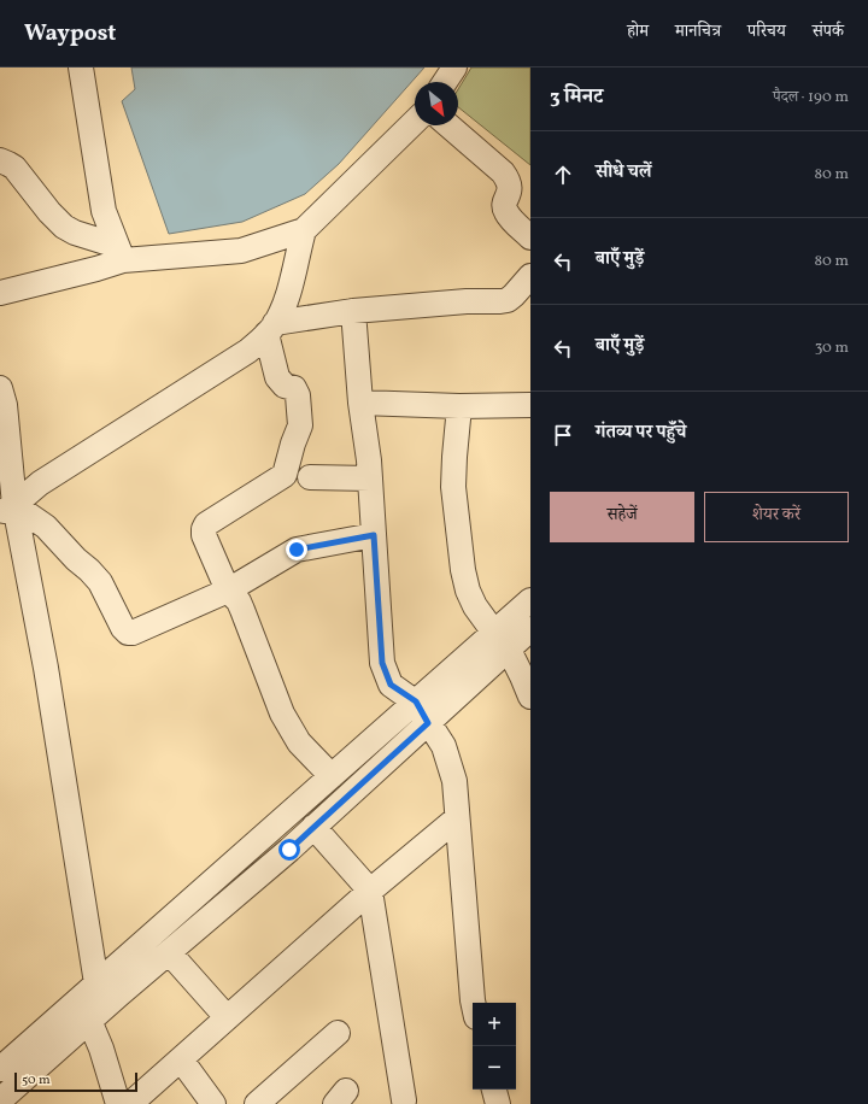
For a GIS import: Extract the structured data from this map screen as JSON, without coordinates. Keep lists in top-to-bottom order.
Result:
{
  "scale_bar": "50 m",
  "north": "bottom right",
  "page": {
    "header": "Waypost",
    "nav": [
      "होम",
      "मानचित्र",
      "परिचय",
      "संपर्क"
    ],
    "heading": ["3 मिनट", "पैदल · 190 m"],
    "list": [
      ["सीधे चलें", "80 m"],
      ["बाएँ मुड़ें", "80 m"],
      ["बाएँ मुड़ें", "30 m"],
      "गंतव्य पर पहुँचे"
    ],
    "buttons": ["सहेजें", "शेयर करें"],
    "map_buttons": ["+", "−"],
    "scale": "50 m"
  }
}
